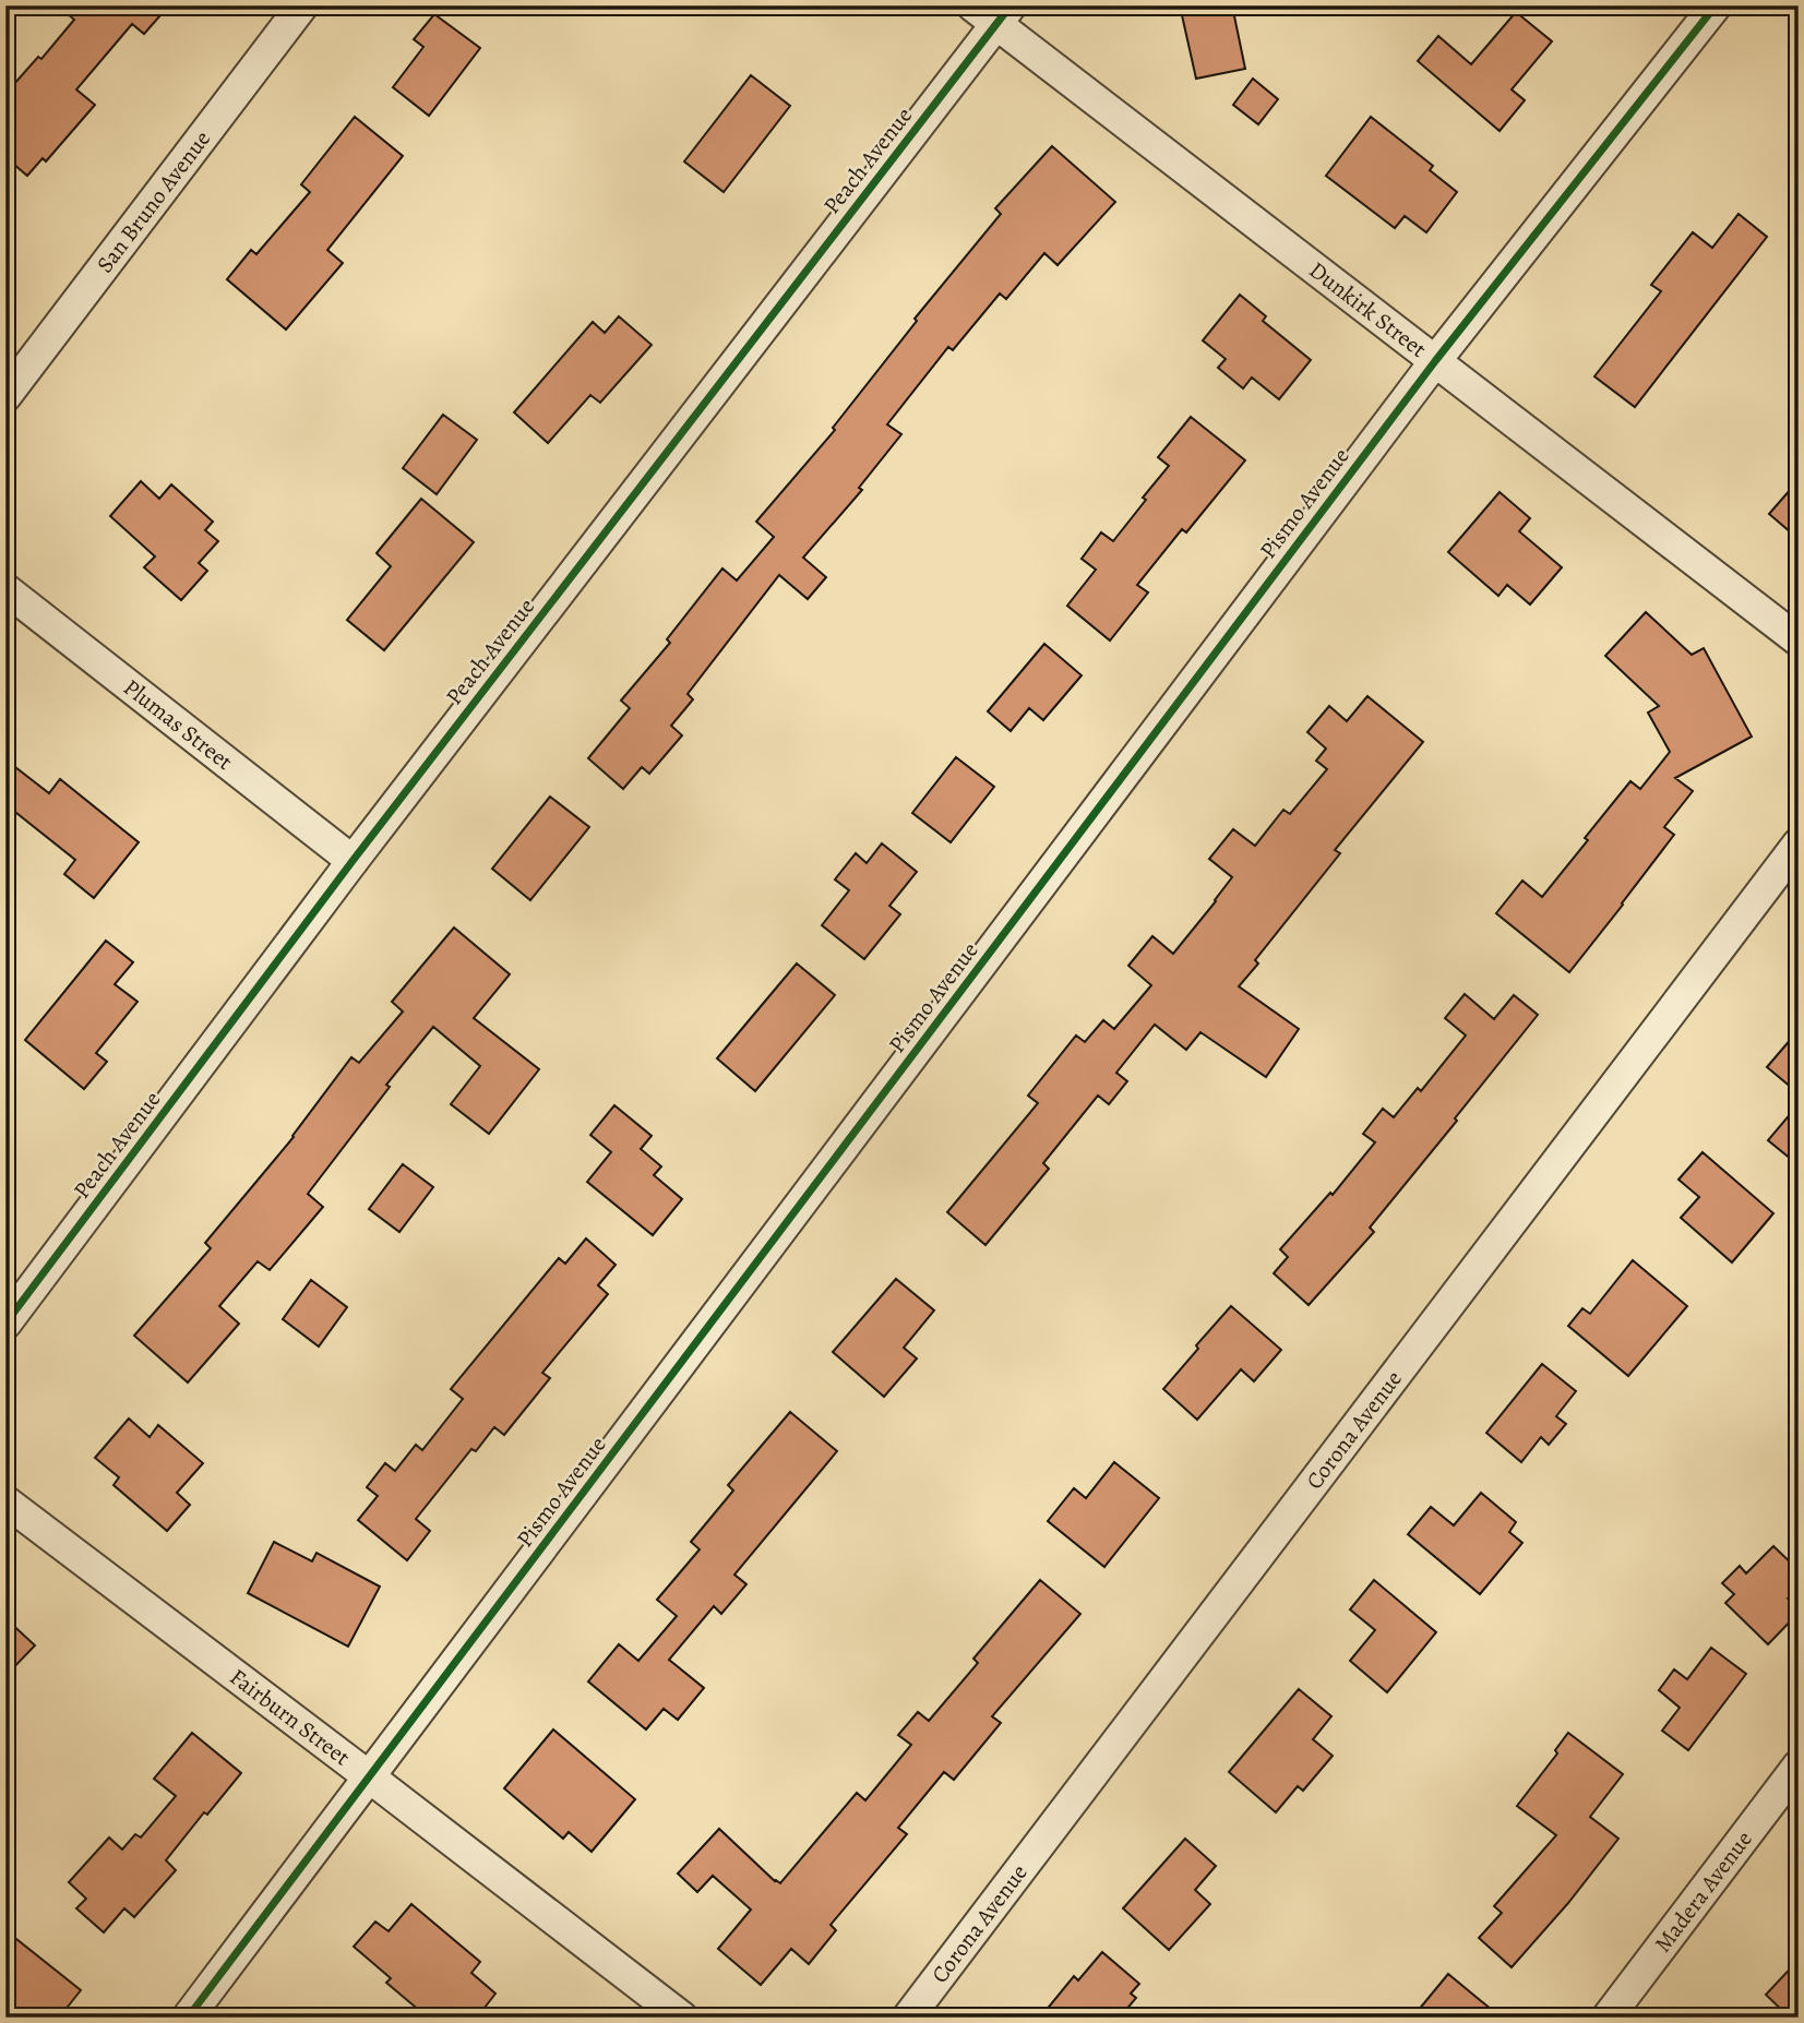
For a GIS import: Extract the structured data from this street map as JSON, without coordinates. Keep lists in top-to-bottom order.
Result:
{
  "streets": {
    "street": [
      "Peach Avenue",
      "San Bruno Avenue",
      "Dunkirk Street",
      "Pismo Avenue",
      "Plumas Street",
      "Corona Avenue",
      "Fairburn Street",
      "Madera Avenue"
    ]
  },
  "crossings": [
    ["Peach Avenue", "Dunkirk Street"],
    ["Peach Avenue", "Plumas Street"],
    ["Dunkirk Street", "Pismo Avenue"],
    ["Pismo Avenue", "Fairburn Street"]
  ]
}
